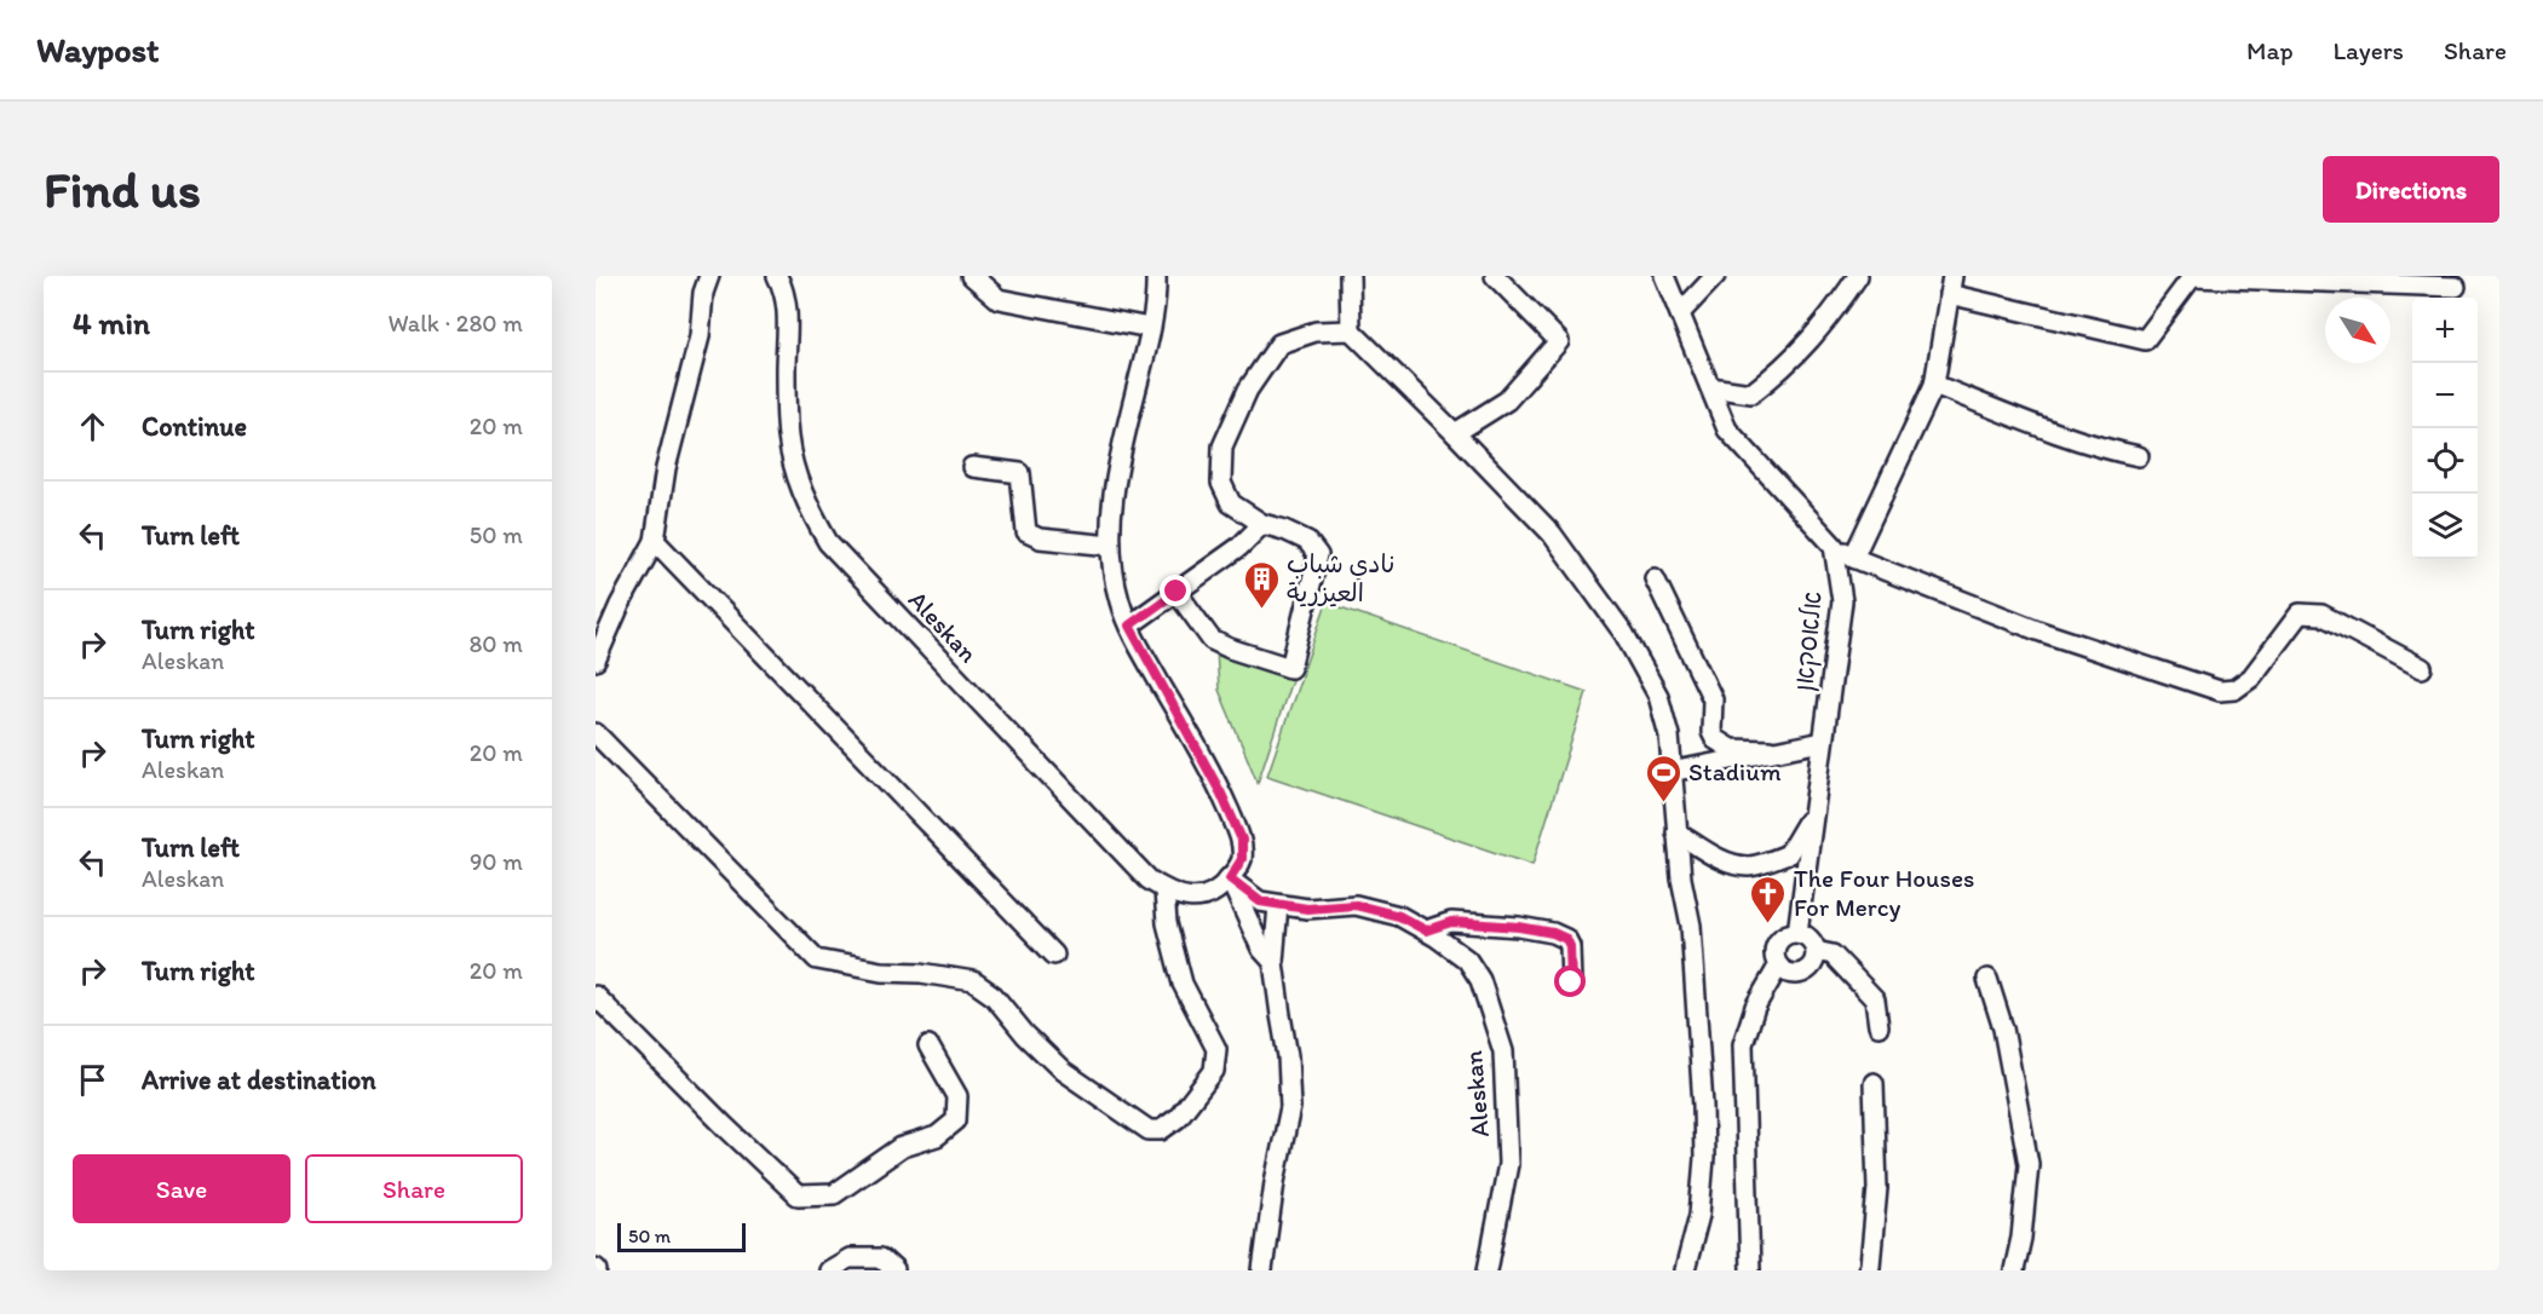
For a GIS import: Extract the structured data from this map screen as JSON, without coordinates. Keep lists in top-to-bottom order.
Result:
{
  "streets": {
    "street": ["Aleskan", "אלאסקאן"]
  },
  "places": {
    "building": ["نادي شباب العيزرية"],
    "sports": ["Stadium"],
    "church": ["The Four Houses For Mercy"]
  },
  "scale_bar": "50 m",
  "north": "bottom right",
  "page": {
    "header": "Waypost",
    "nav": ["Map", "Layers", "Share"],
    "buttons": [
      "Directions",
      ["Save", "Share"]
    ],
    "title": "Find us",
    "heading": ["4 min", "Walk · 280 m"],
    "map_buttons": ["+", "−"],
    "list": [
      ["Continue", "20 m"],
      ["Turn left", "50 m"],
      ["Turn right", "Aleskan", "80 m"],
      ["Turn right", "Aleskan", "20 m"],
      ["Turn left", "Aleskan", "90 m"],
      ["Turn right", "20 m"],
      "Arrive at destination"
    ],
    "scale": "50 m"
  }
}
